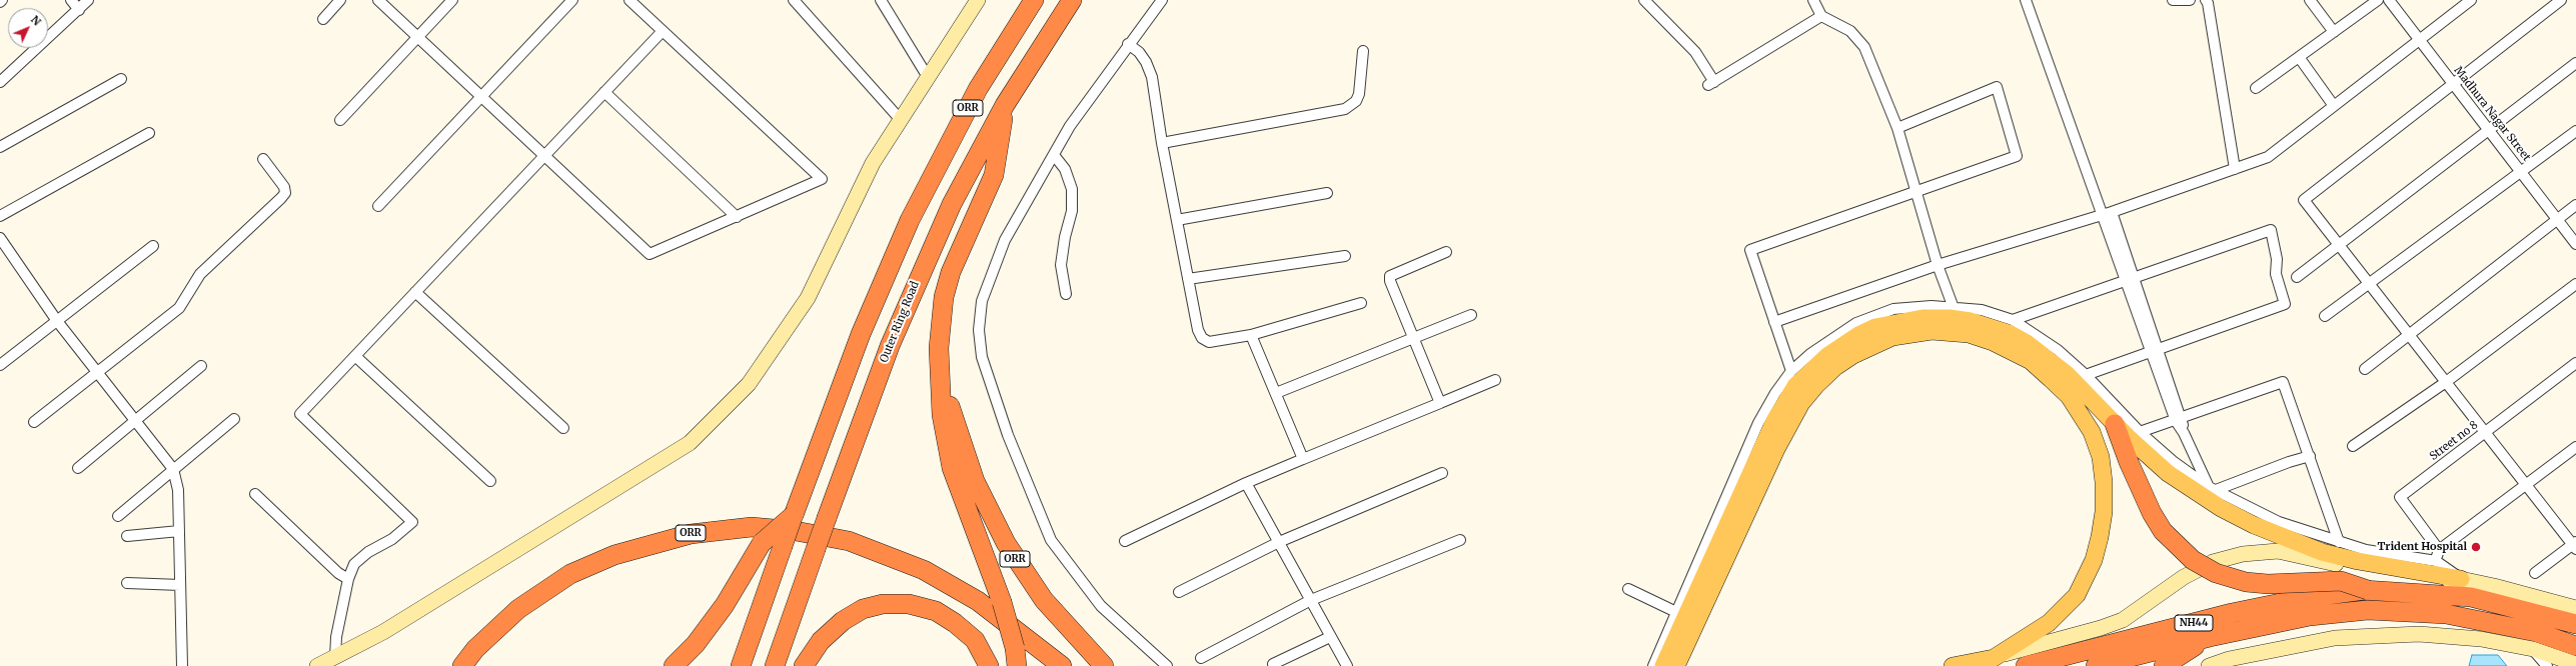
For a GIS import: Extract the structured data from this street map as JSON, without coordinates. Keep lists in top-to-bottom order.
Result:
{
  "streets": {
    "highway": ["ORR", "Outer Ring Road", "NH44"],
    "street": ["Madhura Nagar Street", "Street no 8"]
  },
  "places": ["Trident Hospital"],
  "north": "top right"
}
